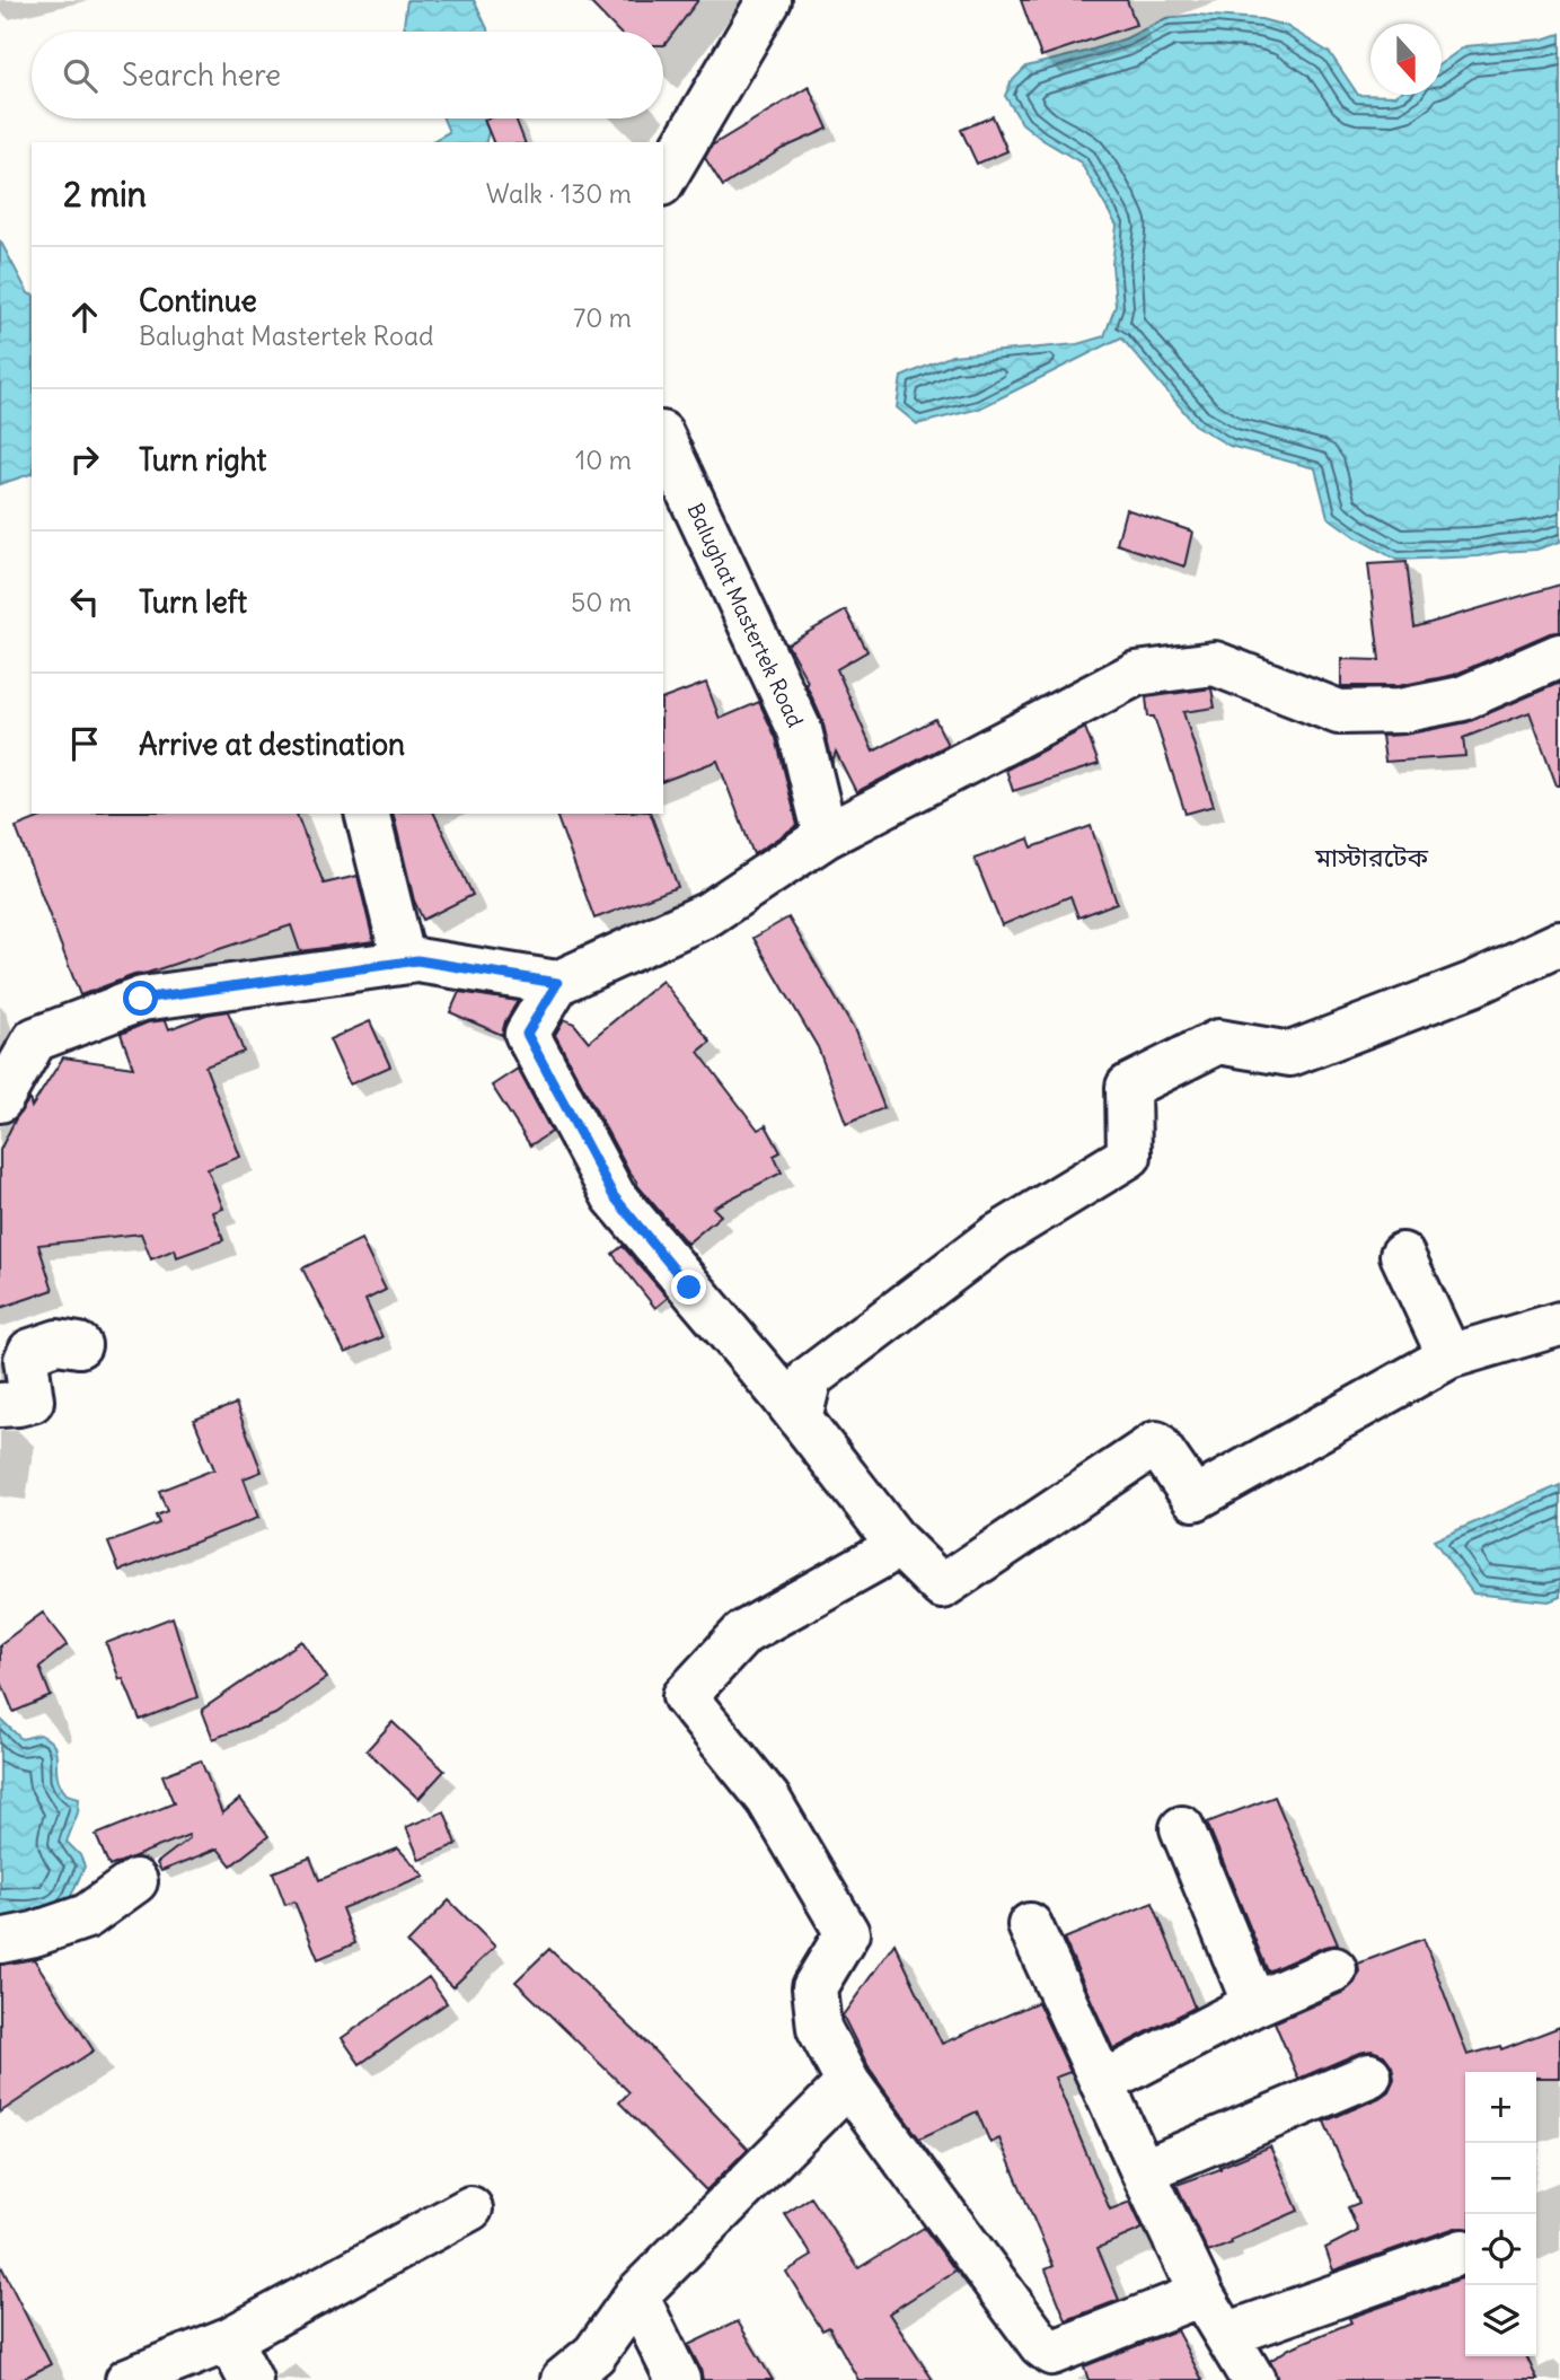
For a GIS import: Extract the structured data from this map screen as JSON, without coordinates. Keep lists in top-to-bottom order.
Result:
{
  "streets": {
    "street": ["Balughat Mastertek Road"]
  },
  "districts": ["মাস্টারটেক"],
  "north": "bottom",
  "page": {
    "search": "Search here",
    "heading": ["2 min", "Walk · 130 m"],
    "list": [
      ["Continue", "Balughat Mastertek Road", "70 m"],
      ["Turn right", "10 m"],
      ["Turn left", "50 m"],
      "Arrive at destination"
    ],
    "map_buttons": ["+", "−"]
  }
}
